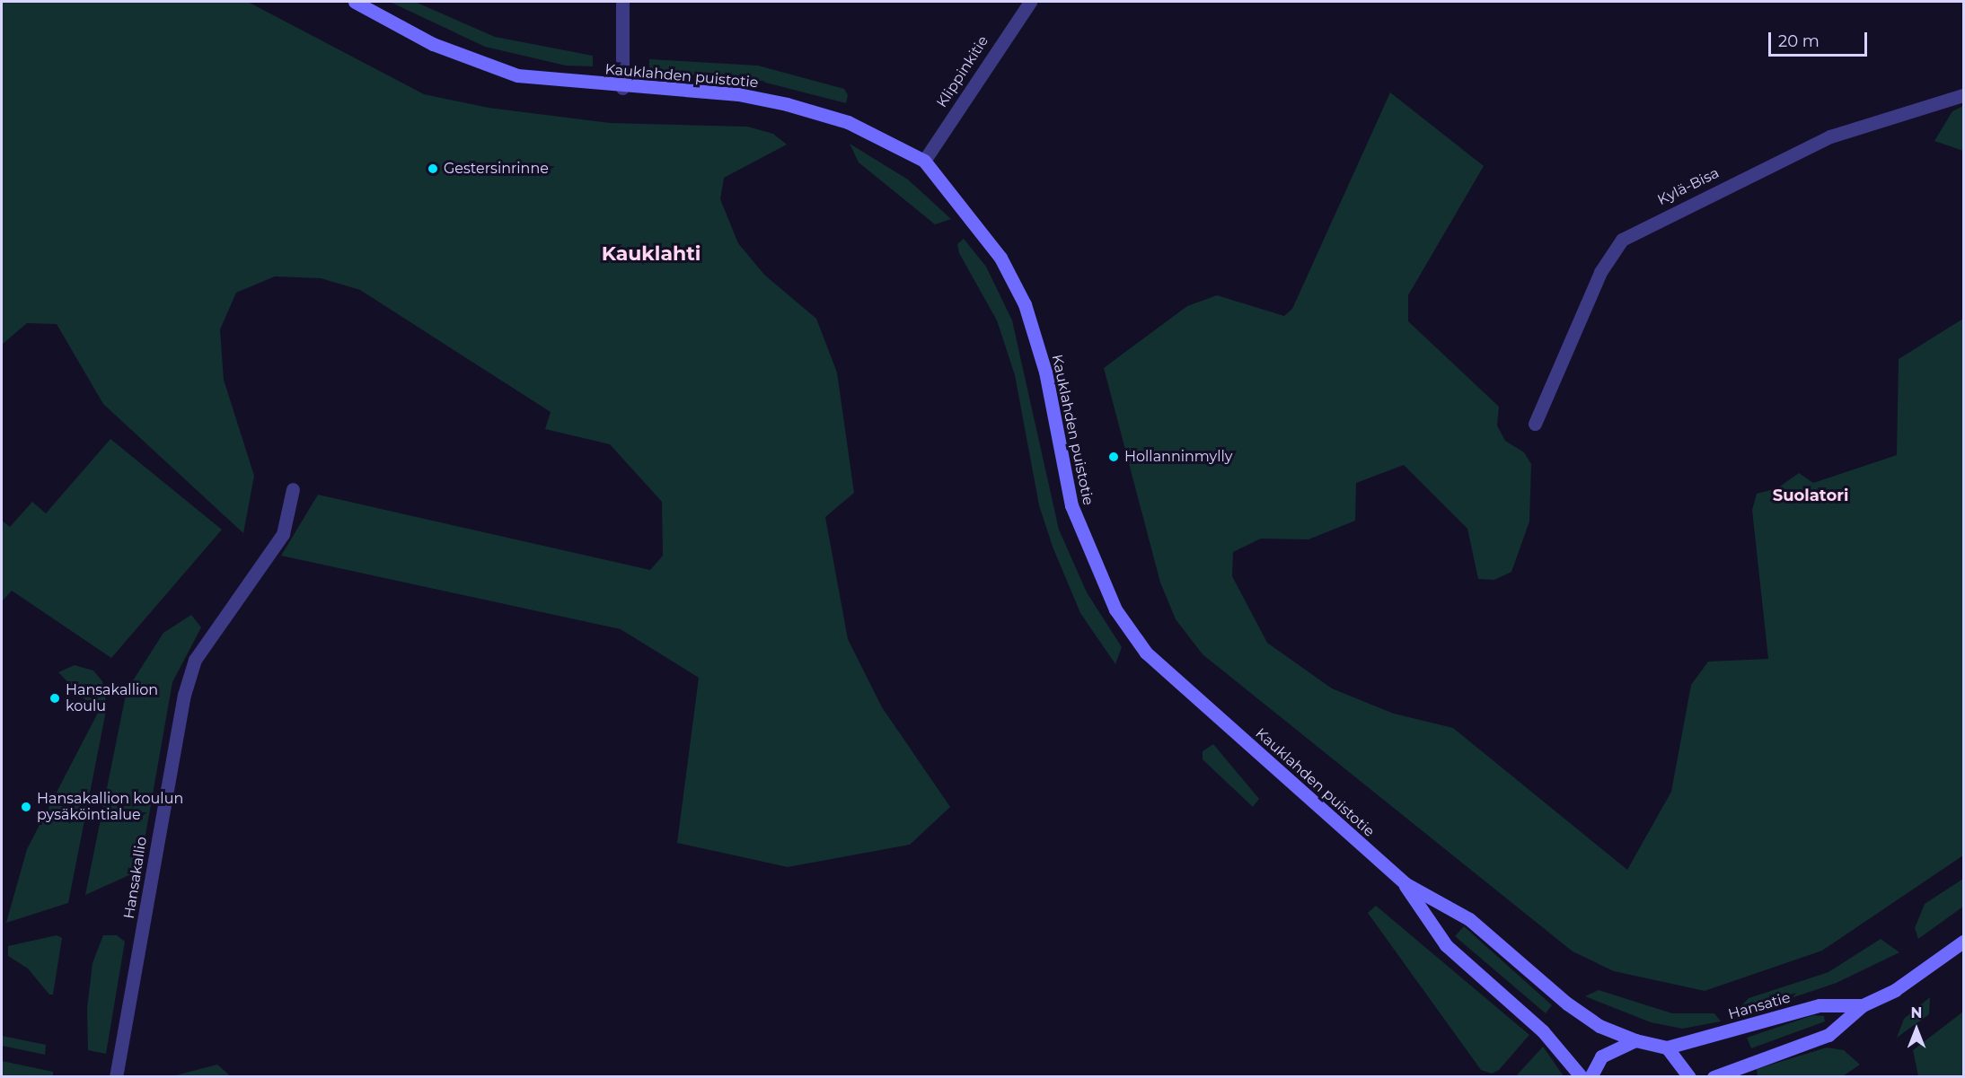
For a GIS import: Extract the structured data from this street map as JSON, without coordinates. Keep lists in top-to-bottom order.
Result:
{
  "streets": {
    "street": [
      "Klippinkitie",
      "Kauklahden puistotie",
      "Kylä-Bisa",
      "Hansakallio",
      "Hansatie"
    ]
  },
  "crossings": [
    ["Klippinkitie", "Kauklahden puistotie"],
    ["Kauklahden puistotie", "Hansatie"]
  ],
  "districts": ["Kauklahti", "Suolatori"],
  "places": [
    "Gestersinrinne",
    "Hollanninmylly",
    "Hansakallion koulu",
    "Hansakallion koulun pysäköintialue"
  ],
  "scale_bar": "20 m",
  "north": "top"
}
